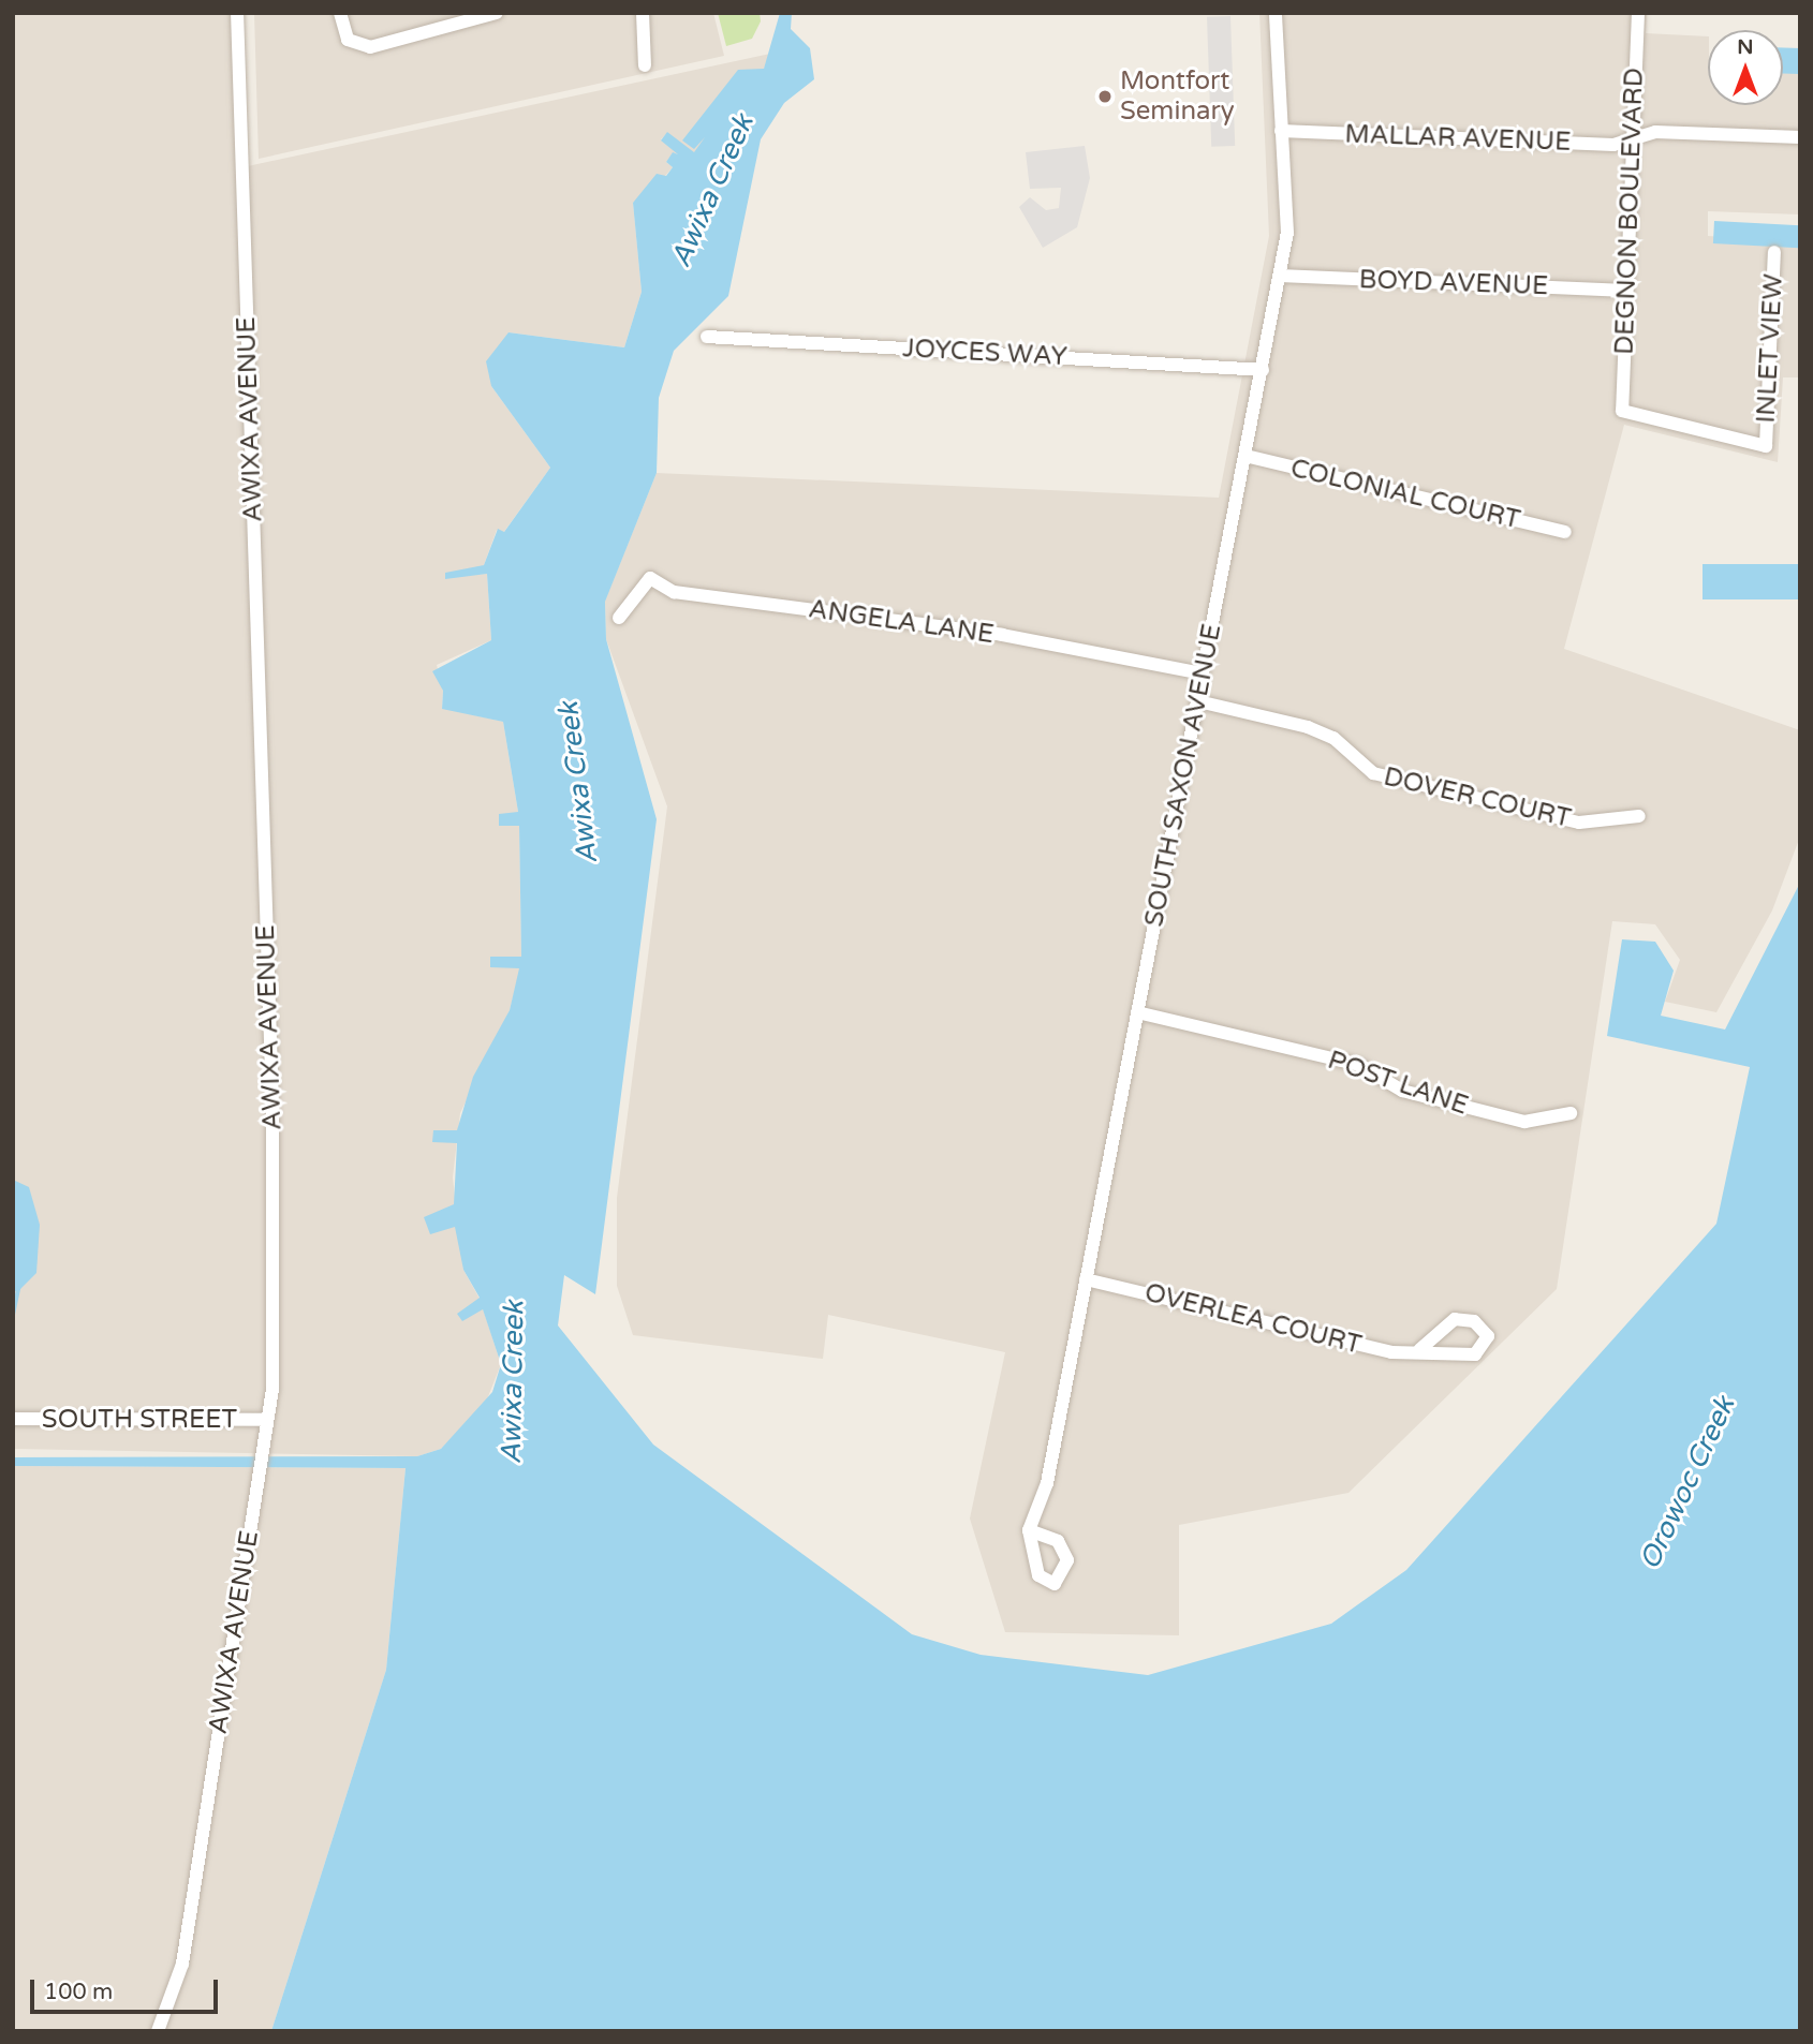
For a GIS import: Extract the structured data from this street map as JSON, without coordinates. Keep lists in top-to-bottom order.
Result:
{
  "streets": {
    "street": [
      "MALLAR AVENUE",
      "DEGNON BOULEVARD",
      "BOYD AVENUE",
      "INLET VIEW",
      "JOYCES WAY",
      "AWIXA AVENUE",
      "COLONIAL COURT",
      "ANGELA LANE",
      "SOUTH SAXON AVENUE",
      "DOVER COURT",
      "POST LANE",
      "OVERLEA COURT",
      "SOUTH STREET"
    ]
  },
  "crossings": [
    ["MALLAR AVENUE", "DEGNON BOULEVARD"],
    ["MALLAR AVENUE", "SOUTH SAXON AVENUE"],
    ["DEGNON BOULEVARD", "BOYD AVENUE"],
    ["DEGNON BOULEVARD", "INLET VIEW"],
    ["BOYD AVENUE", "SOUTH SAXON AVENUE"],
    ["JOYCES WAY", "SOUTH SAXON AVENUE"],
    ["AWIXA AVENUE", "SOUTH STREET"],
    ["COLONIAL COURT", "SOUTH SAXON AVENUE"],
    ["ANGELA LANE", "SOUTH SAXON AVENUE"],
    ["SOUTH SAXON AVENUE", "DOVER COURT"],
    ["SOUTH SAXON AVENUE", "POST LANE"],
    ["SOUTH SAXON AVENUE", "OVERLEA COURT"]
  ],
  "water": ["Awixa Creek", "Orowoc Creek"],
  "places": ["Montfort Seminary"],
  "scale_bar": "100 m",
  "north": "top"
}
